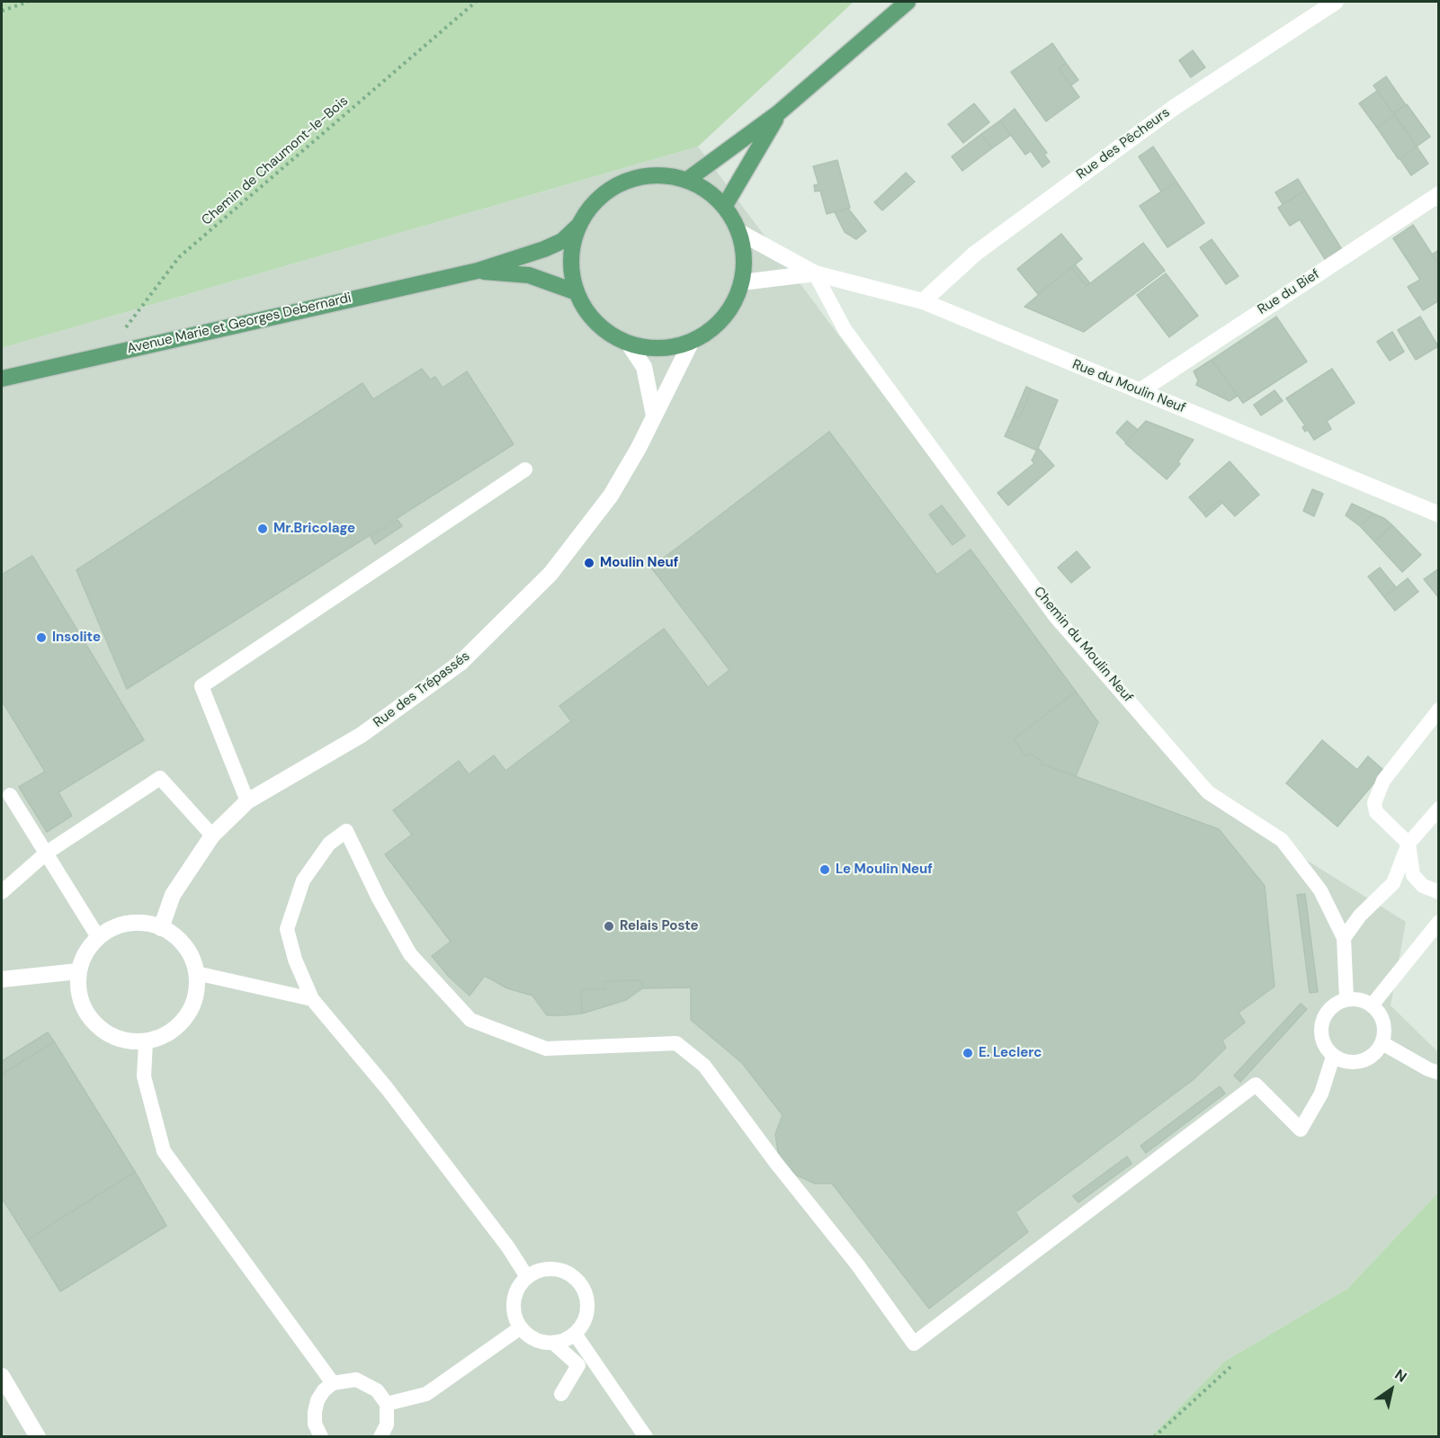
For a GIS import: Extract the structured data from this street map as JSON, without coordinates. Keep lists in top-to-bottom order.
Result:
{
  "streets": {
    "main road": ["Avenue Marie et Georges Debernardi"],
    "street": [
      "Rue des Pêcheurs",
      "Rue du Bief",
      "Rue du Moulin Neuf",
      "Rue des Trépassés"
    ],
    "lane": ["Chemin du Moulin Neuf"],
    "path": ["Chemin de Chaumont-le-Bois"]
  },
  "crossings": [
    ["Rue des Pêcheurs", "Rue du Moulin Neuf"],
    ["Chemin de Chaumont-le-Bois", "Avenue Marie et Georges Debernardi"],
    ["Rue du Bief", "Rue du Moulin Neuf"],
    ["Avenue Marie et Georges Debernardi", "Rue du Moulin Neuf"],
    ["Avenue Marie et Georges Debernardi", "Rue des Trépassés"],
    ["Rue du Moulin Neuf", "Chemin du Moulin Neuf"],
    ["Rue du Moulin Neuf", "Rue des Trépassés"]
  ],
  "places": [
    "Mr.Bricolage",
    "Moulin Neuf",
    "Insolite",
    "Le Moulin Neuf",
    "Relais Poste",
    "E. Leclerc"
  ],
  "north": "top right"
}
